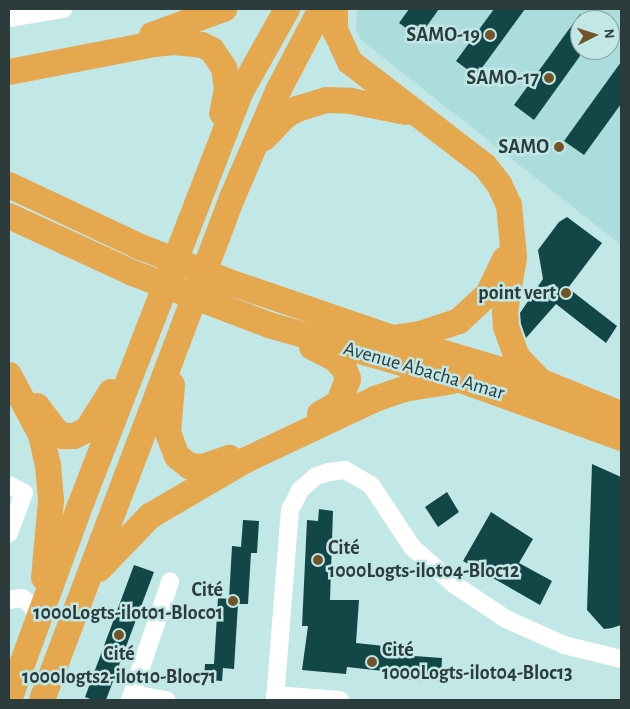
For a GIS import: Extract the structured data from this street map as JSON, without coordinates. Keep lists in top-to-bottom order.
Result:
{
  "streets": {
    "highway": ["Avenue Abacha Amar"]
  },
  "places": [
    "SAMO-19",
    "SAMO-17",
    "SAMO",
    "point vert",
    "Cité 1000Logts-ilot04-Bloc12",
    "Cité 1000Logts-ilot01-Bloc01",
    "Cité 1000logts2-ilot10-Bloc71",
    "Cité 1000Logts-ilot04-Bloc13"
  ],
  "north": "right"
}
